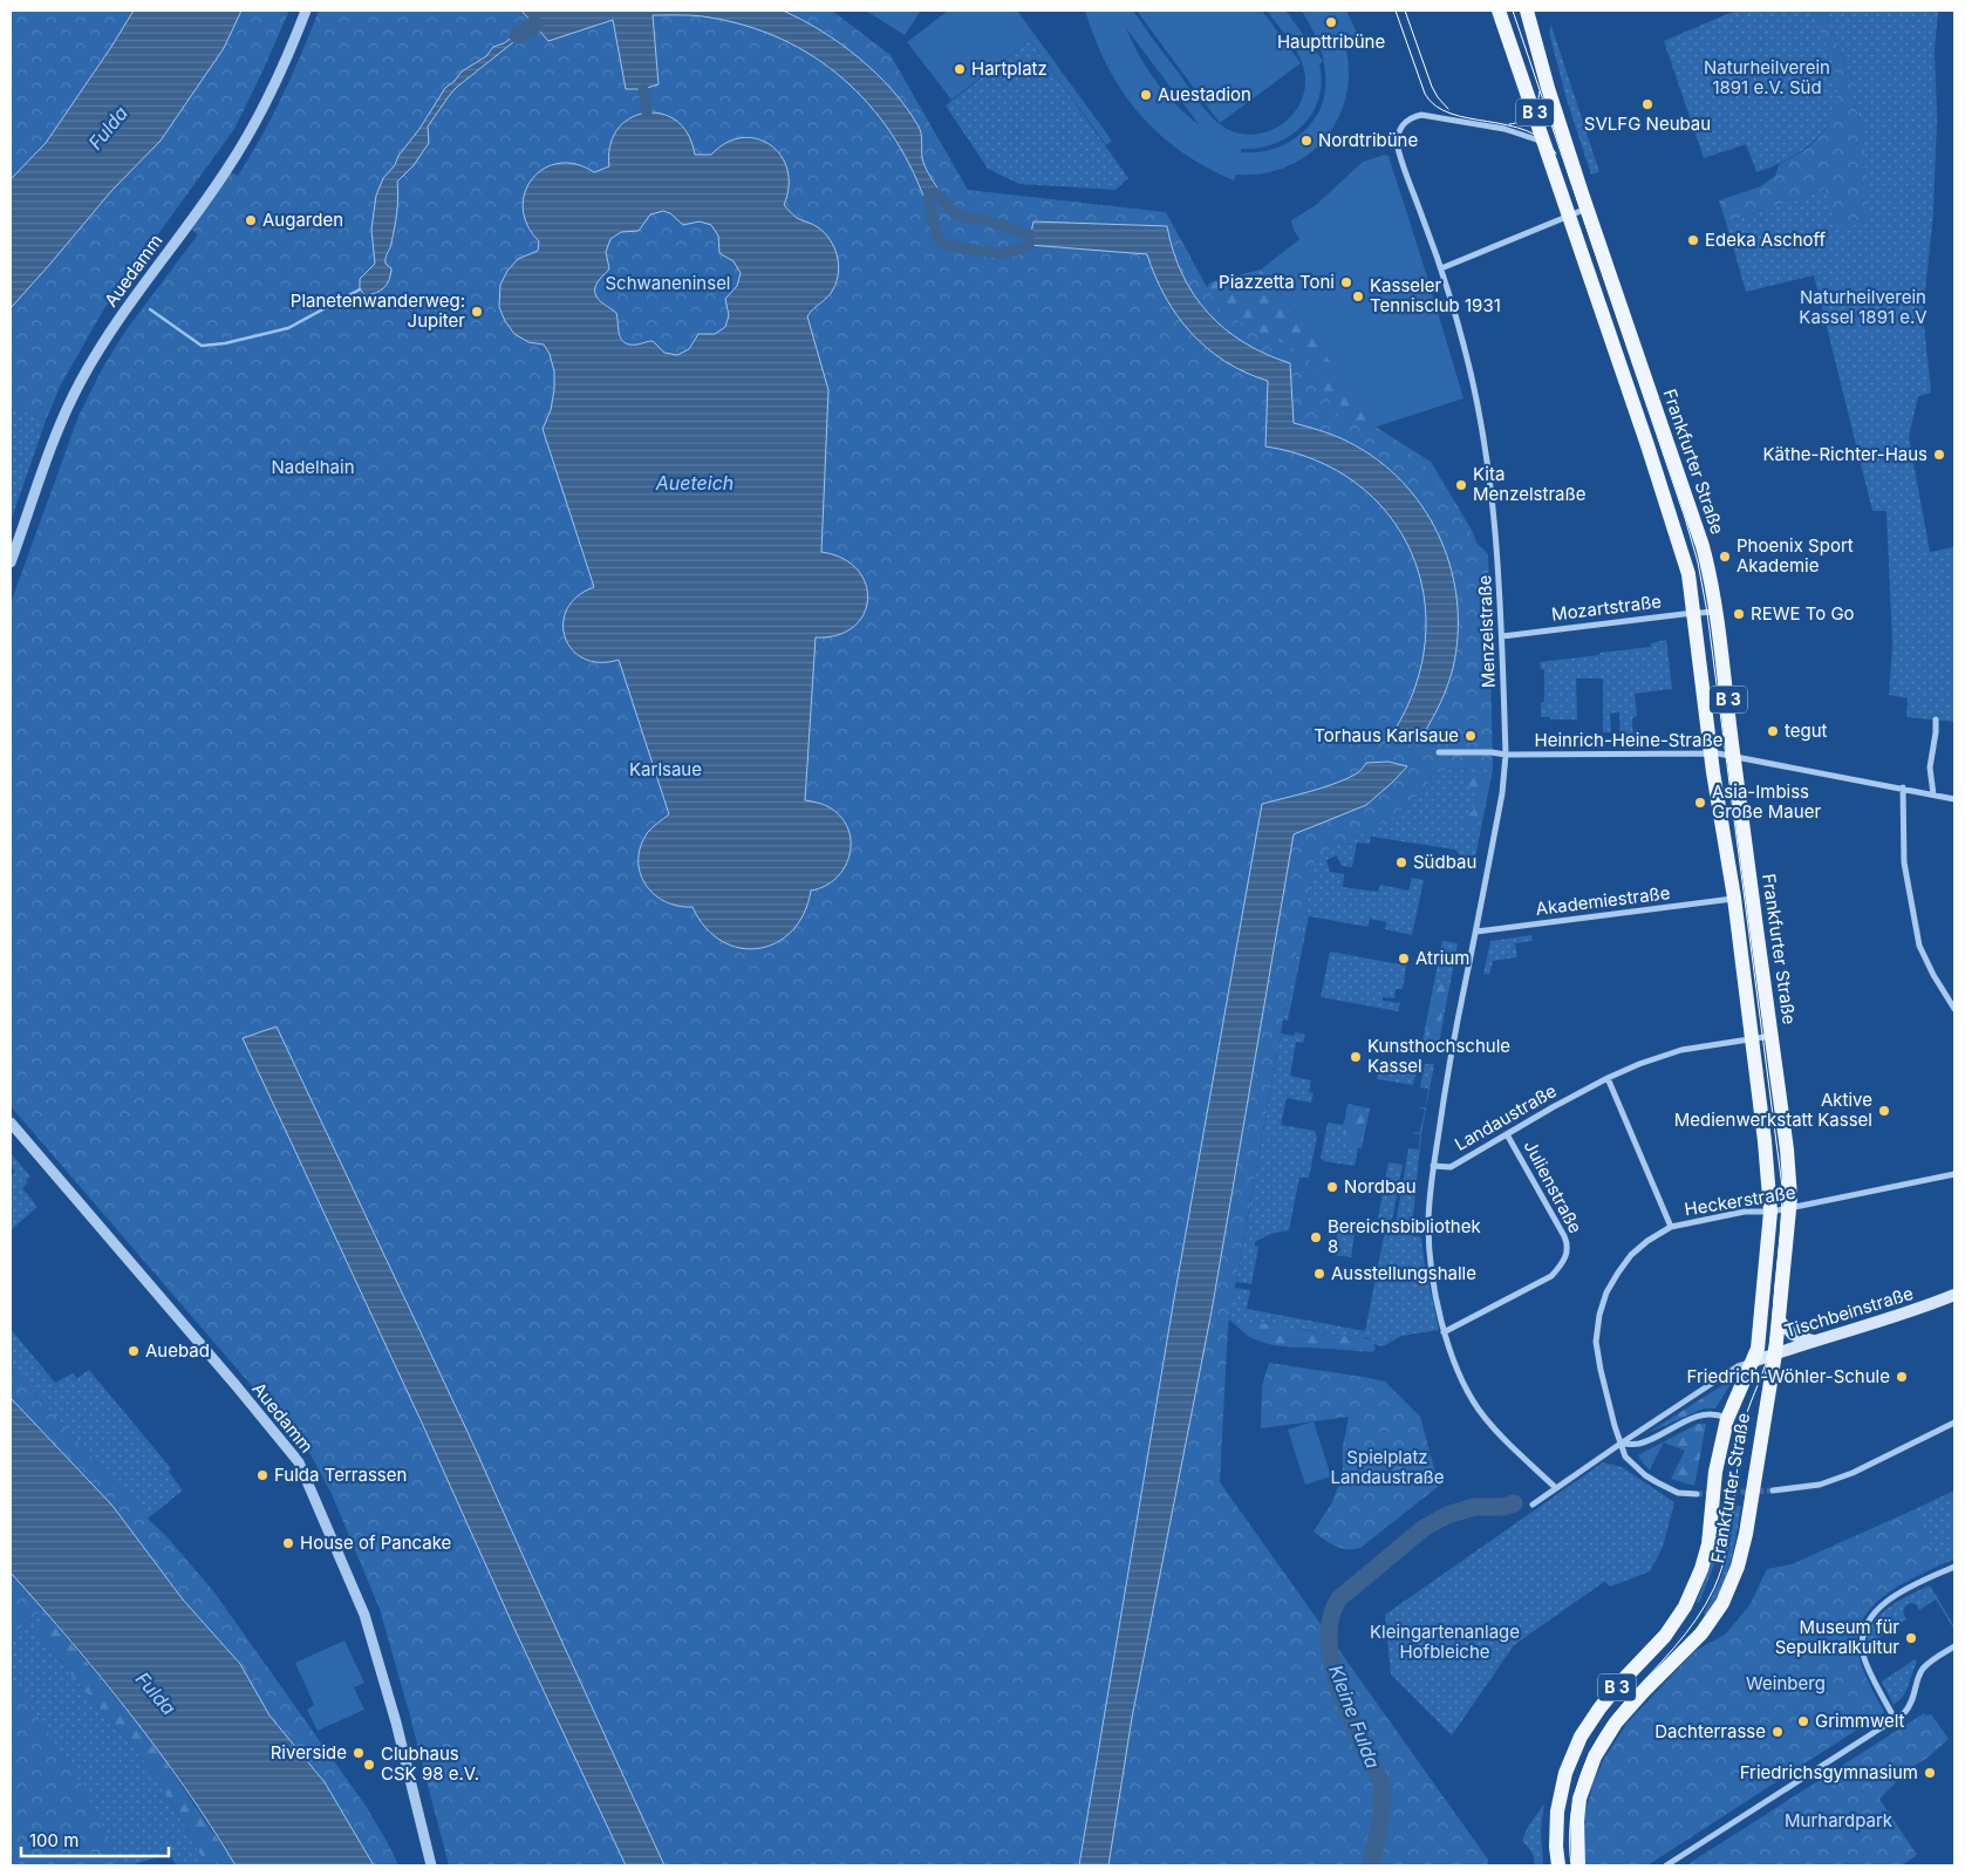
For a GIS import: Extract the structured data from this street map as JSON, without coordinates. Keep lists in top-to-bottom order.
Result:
{
  "streets": {
    "main road": ["B 3", "Frankfurter Straße", "Tischbeinstraße"],
    "street": [
      "Auedamm",
      "Mozartstraße",
      "Menzelstraße",
      "Heinrich-Heine-Straße",
      "Akademiestraße",
      "Landaustraße",
      "Julienstraße",
      "Heckerstraße"
    ]
  },
  "crossings": [
    ["Frankfurter Straße", "Mozartstraße"],
    ["Frankfurter Straße", "Menzelstraße"],
    ["Frankfurter Straße", "Heinrich-Heine-Straße"],
    ["Frankfurter Straße", "Akademiestraße"],
    ["Frankfurter Straße", "Landaustraße"],
    ["Frankfurter Straße", "Heckerstraße"],
    ["Frankfurter Straße", "Tischbeinstraße"],
    ["Mozartstraße", "Menzelstraße"],
    ["Menzelstraße", "Heinrich-Heine-Straße"],
    ["Menzelstraße", "Akademiestraße"],
    ["Menzelstraße", "Landaustraße"],
    ["Landaustraße", "Julienstraße"]
  ],
  "water": ["Fulda", "Aueteich", "Kleine Fulda"],
  "parks": [
    "Naturheilverein 1891 e.V. Süd",
    "Schwaneninsel",
    "Naturheilverein Kassel 1891 e.V",
    "Nadelhain",
    "Karlsaue",
    "Spielplatz Landaustraße",
    "Kleingartenanlage Hofbleiche",
    "Weinberg",
    "Murhardpark"
  ],
  "places": [
    "Haupttribüne",
    "Hartplatz",
    "Auestadion",
    "SVLFG Neubau",
    "Nordtribüne",
    "Augarden",
    "Edeka Aschoff",
    "Piazzetta Toni",
    "Kasseler Tennisclub 1931",
    "Planetenwanderweg: Jupiter",
    "Käthe-Richter-Haus",
    "Kita Menzelstraße",
    "Phoenix Sport Akademie",
    "REWE To Go",
    "tegut",
    "Torhaus Karlsaue",
    "Asia-Imbiss Große Mauer",
    "Südbau",
    "Atrium",
    "Kunsthochschule Kassel",
    "Aktive Medienwerkstatt Kassel",
    "Nordbau",
    "Bereichsbibliothek 8",
    "Ausstellungshalle",
    "Auebad",
    "Friedrich-Wöhler-Schule",
    "Fulda Terrassen",
    "House of Pancake",
    "Museum für Sepulkralkultur",
    "Grimmwelt",
    "Dachterrasse",
    "Riverside",
    "Clubhaus CSK 98 e.V.",
    "Friedrichsgymnasium"
  ],
  "scale_bar": "100 m"
}
